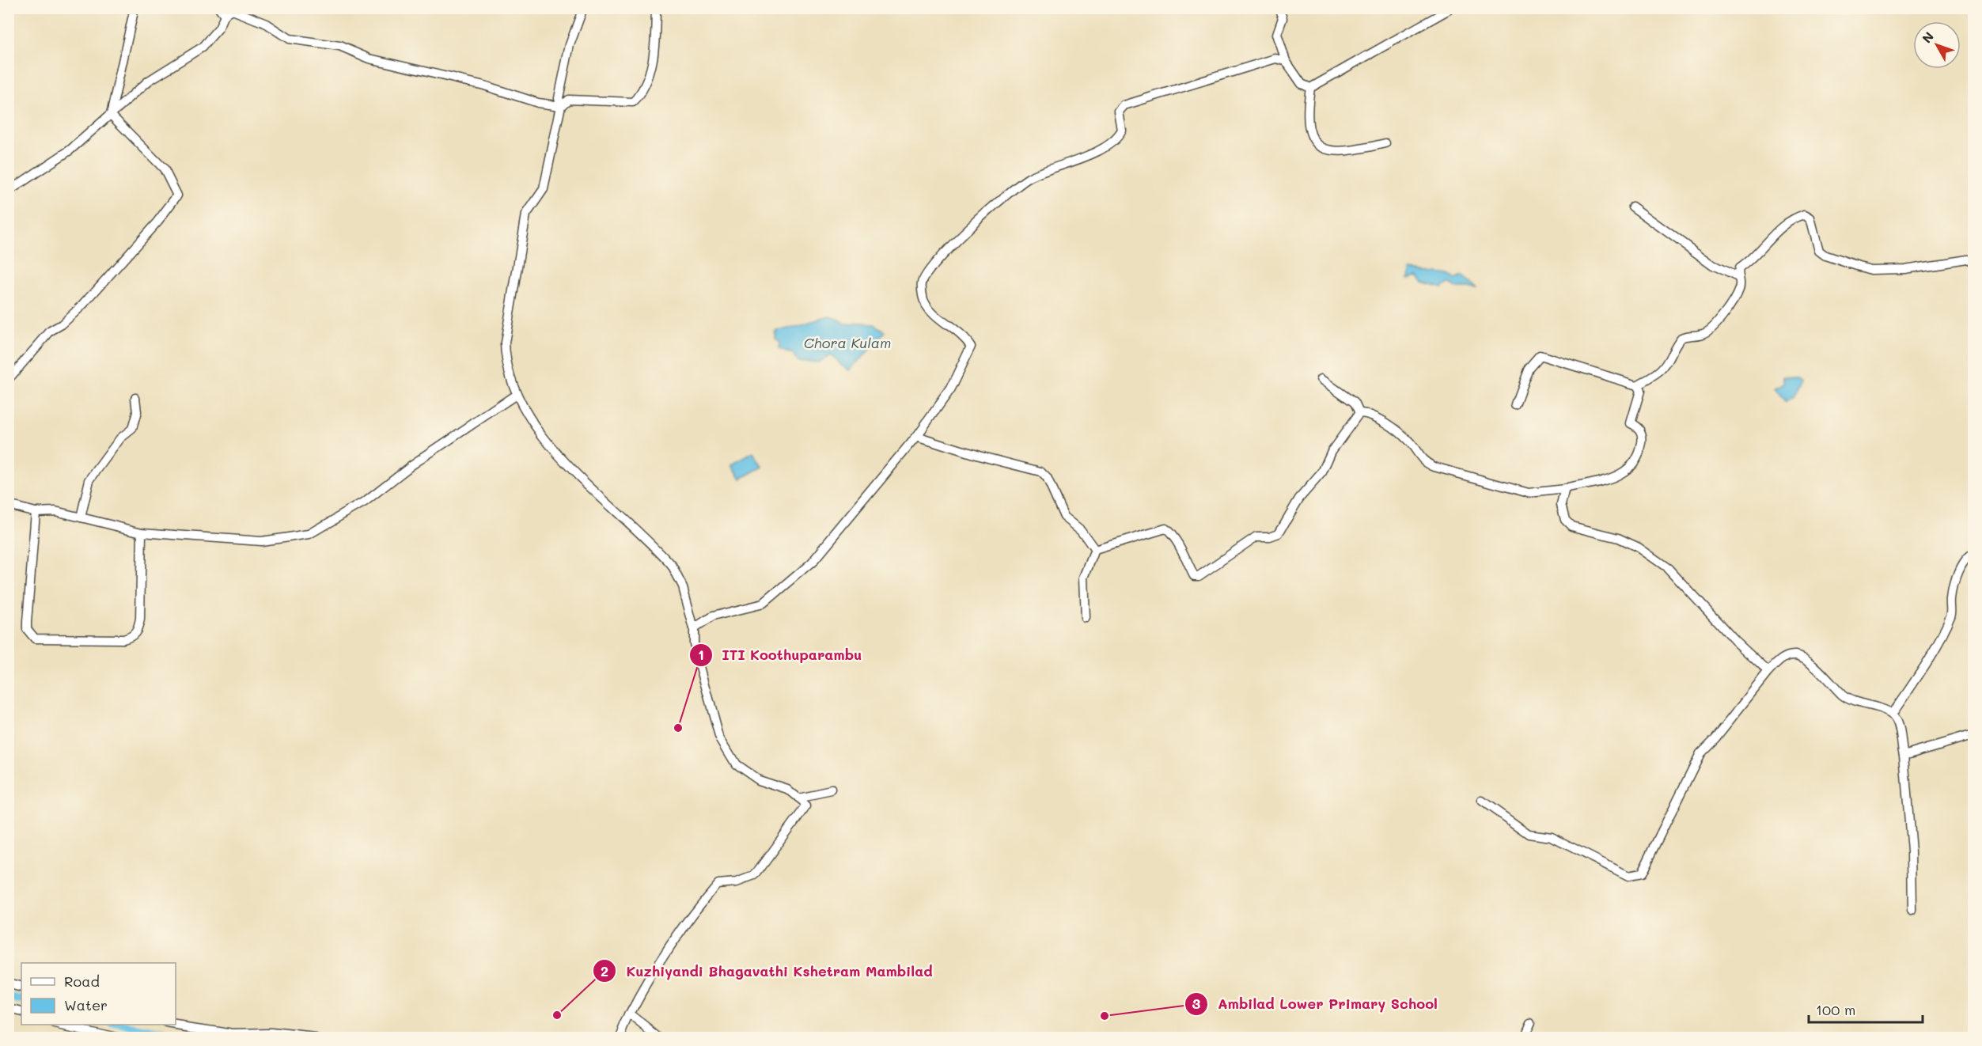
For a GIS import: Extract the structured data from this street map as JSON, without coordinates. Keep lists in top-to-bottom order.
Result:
{
  "water": ["Chora Kulam"],
  "places": ["ITI Koothuparambu", "Kuzhiyandi Bhagavathi Kshetram Mambilad", "Ambilad Lower Primary School"],
  "legend": ["Road", "Water"],
  "scale_bar": "100 m",
  "north": "top left"
}
